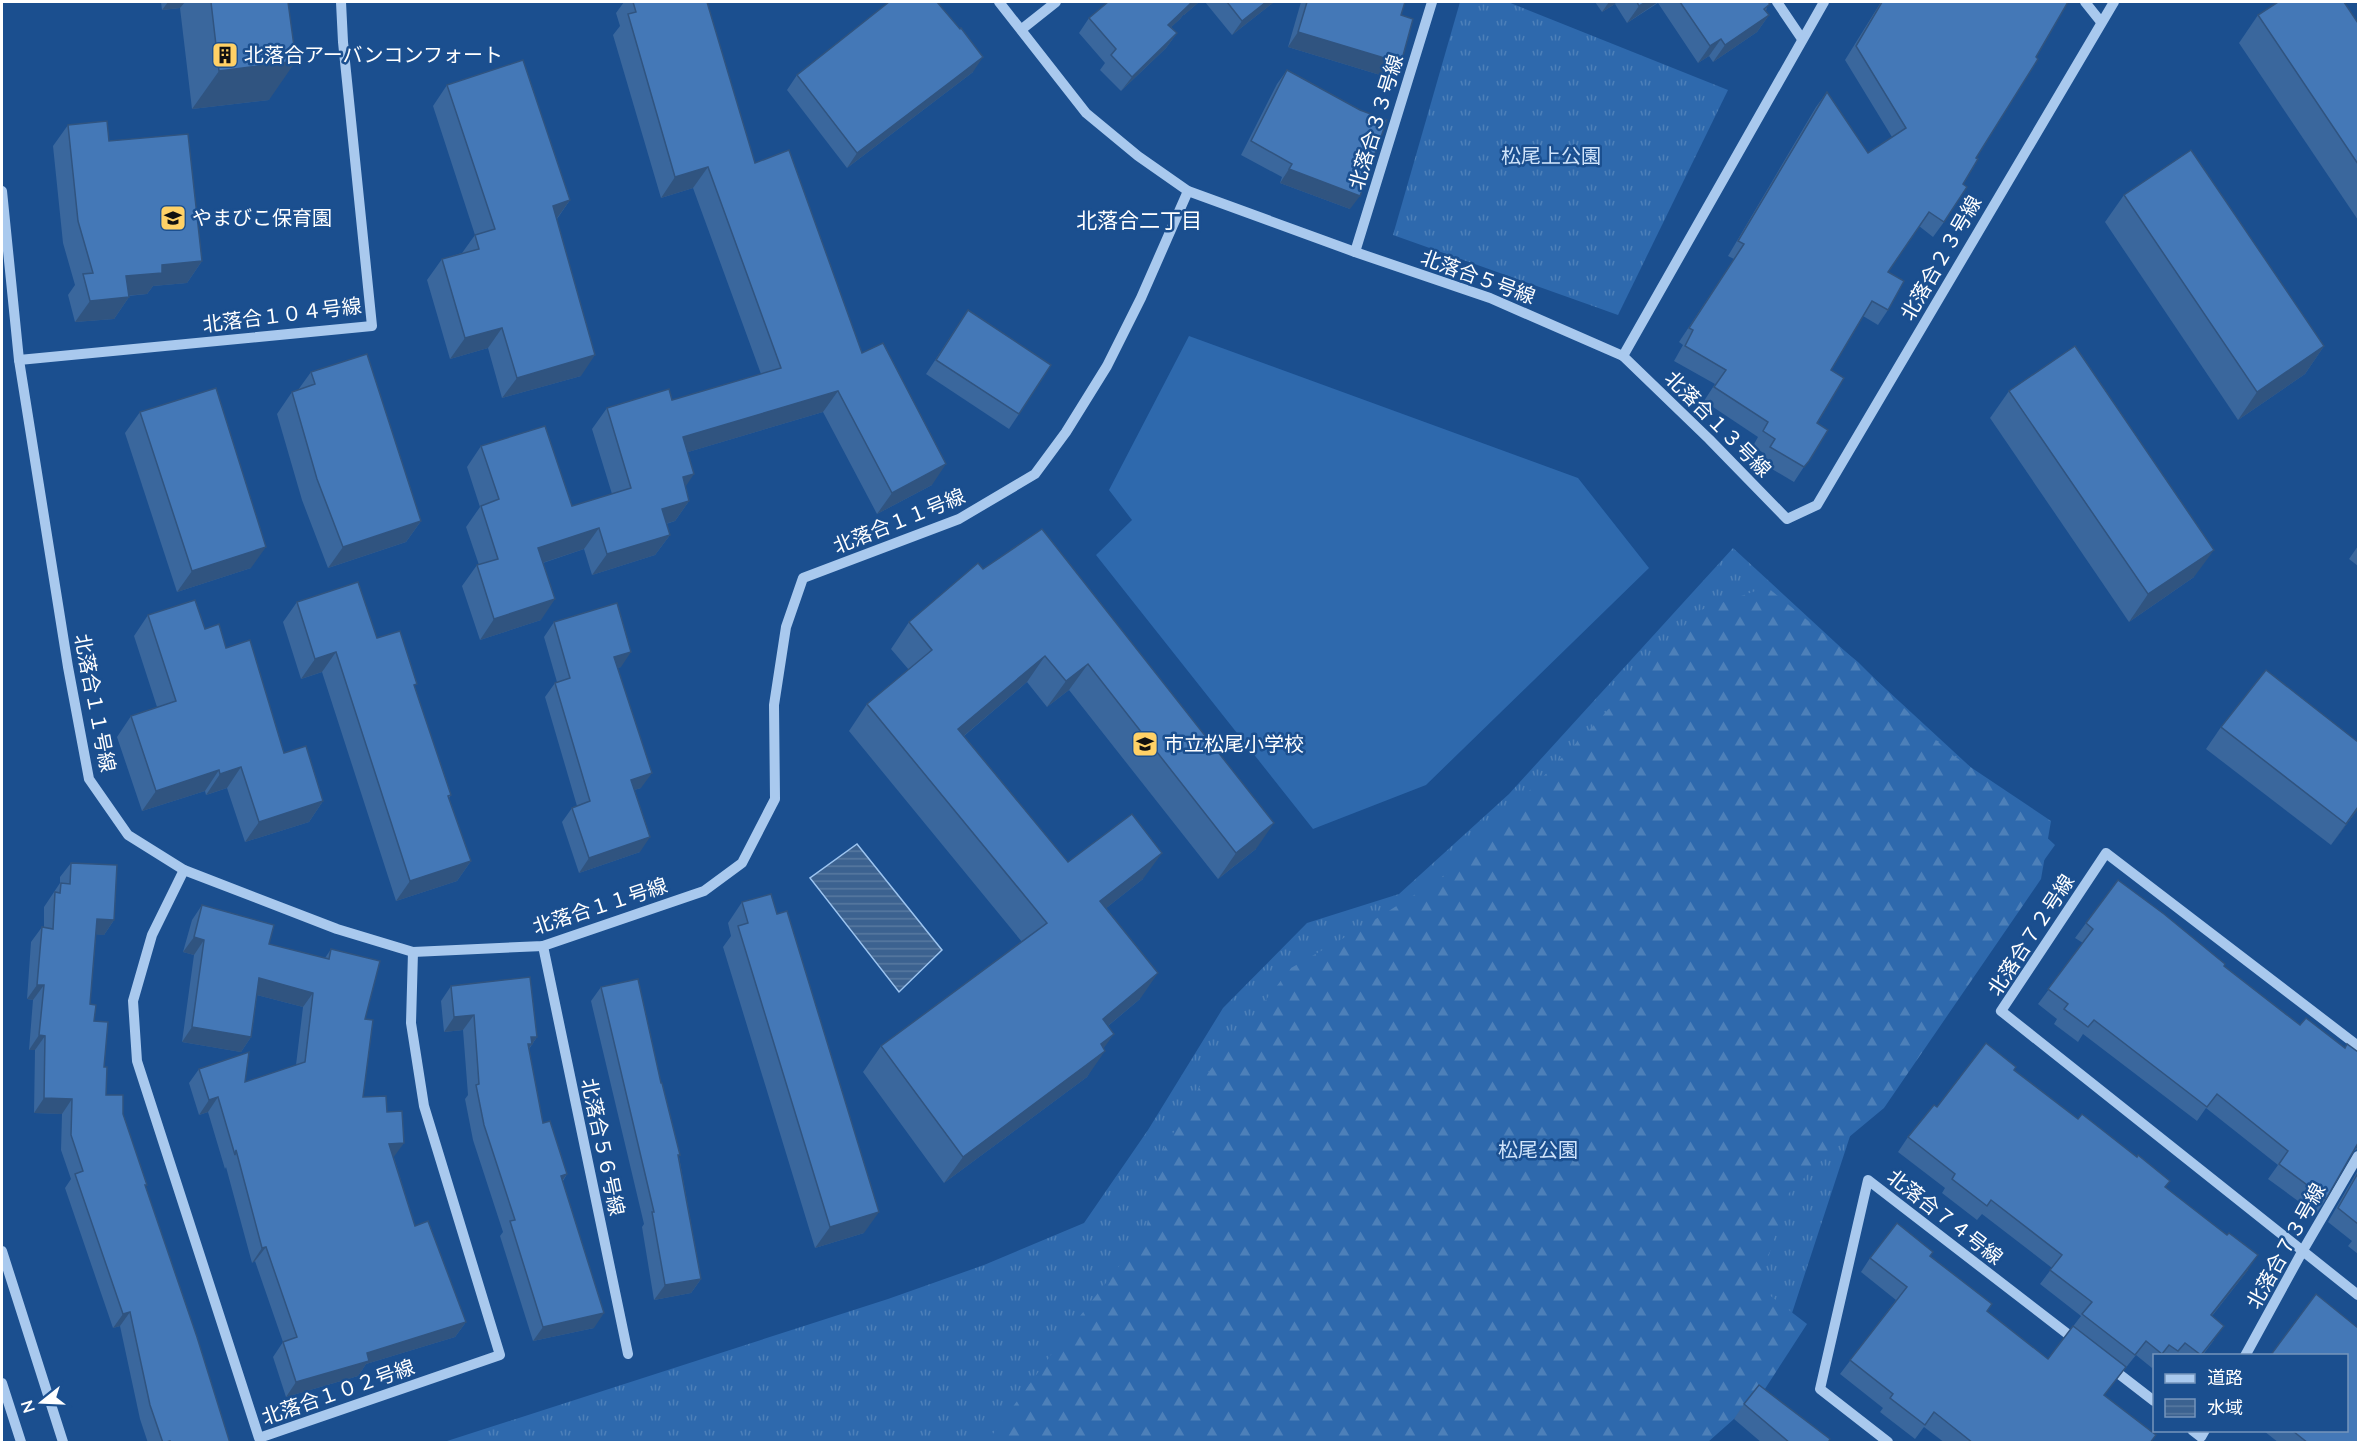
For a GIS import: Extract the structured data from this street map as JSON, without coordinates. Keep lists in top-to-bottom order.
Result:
{
  "streets": {
    "street": [
      "北落合３３号線",
      "北落合２３号線",
      "北落合５号線",
      "北落合１０４号線",
      "北落合１３号線",
      "北落合１１号線",
      "北落合７２号線",
      "北落合５６号線",
      "北落合７４号線",
      "北落合７３号線",
      "北落合１０２号線"
    ]
  },
  "crossings": [
    ["北落合３３号線", "北落合５号線"],
    ["北落合２３号線", "北落合１３号線"],
    ["北落合５号線", "北落合１３号線"],
    ["北落合５号線", "北落合１１号線"],
    ["北落合１０４号線", "北落合１１号線"],
    ["北落合１１号線", "北落合５６号線"],
    ["北落合１１号線", "北落合１０２号線"],
    ["北落合７２号線", "北落合７３号線"]
  ],
  "districts": ["北落合二丁目"],
  "parks": ["松尾上公園", "松尾公園"],
  "places": {
    "building": ["北落合アーバンコンフォート"],
    "school or university": ["やまびこ保育園", "市立松尾小学校"]
  },
  "legend": ["道路", "水域"],
  "north": "left"
}
